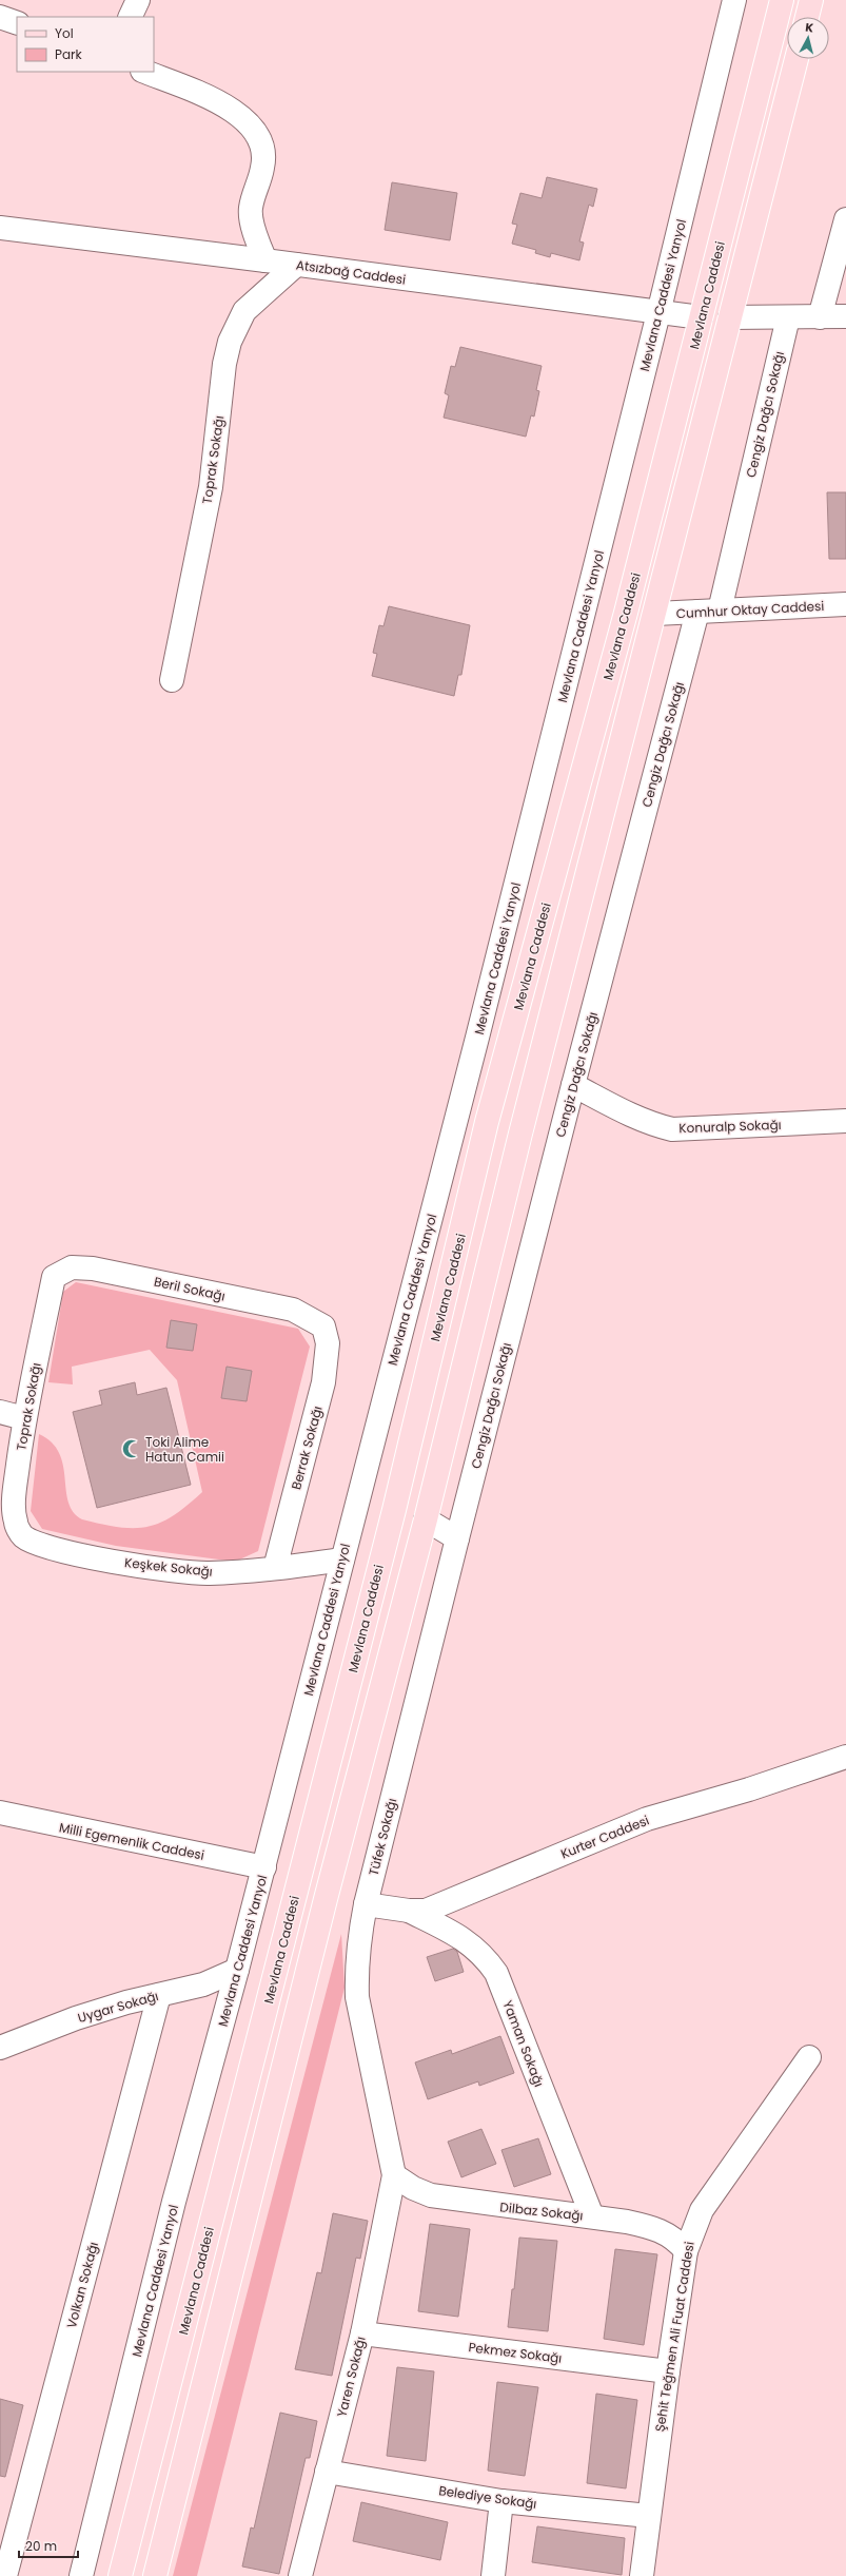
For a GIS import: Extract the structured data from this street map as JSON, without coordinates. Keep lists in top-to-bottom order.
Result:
{
  "streets": {
    "main road": ["Mevlana Caddesi"],
    "street": [
      "Atsızbağ Caddesi",
      "Mevlana Caddesi Yanyol",
      "Cengiz Dağcı Sokağı",
      "Toprak Sokağı",
      "Cumhur Oktay Caddesi",
      "Konuralp Sokağı",
      "Beril Sokağı",
      "Berrak Sokağı",
      "Keşkek Sokağı",
      "Tüfek Sokağı",
      "Kurter Caddesi",
      "Milli Egemenlik Caddesi",
      "Uygar Sokağı",
      "Yaman Sokağı",
      "Dilbaz Sokağı",
      "Volkan Sokağı",
      "Şehit Teğmen Ali Fuat Caddesi",
      "Pekmez Sokağı",
      "Yaren Sokağı",
      "Belediye Sokağı"
    ]
  },
  "crossings": [
    ["Atsızbağ Caddesi", "Mevlana Caddesi Yanyol"],
    ["Atsızbağ Caddesi", "Mevlana Caddesi"],
    ["Atsızbağ Caddesi", "Toprak Sokağı"],
    ["Mevlana Caddesi Yanyol", "Keşkek Sokağı"],
    ["Mevlana Caddesi Yanyol", "Milli Egemenlik Caddesi"],
    ["Mevlana Caddesi Yanyol", "Uygar Sokağı"],
    ["Cengiz Dağcı Sokağı", "Cumhur Oktay Caddesi"],
    ["Cengiz Dağcı Sokağı", "Konuralp Sokağı"],
    ["Cengiz Dağcı Sokağı", "Tüfek Sokağı"],
    ["Toprak Sokağı", "Beril Sokağı"],
    ["Toprak Sokağı", "Keşkek Sokağı"],
    ["Beril Sokağı", "Berrak Sokağı"],
    ["Berrak Sokağı", "Keşkek Sokağı"],
    ["Tüfek Sokağı", "Kurter Caddesi"],
    ["Tüfek Sokağı", "Dilbaz Sokağı"],
    ["Tüfek Sokağı", "Yaren Sokağı"],
    ["Kurter Caddesi", "Yaman Sokağı"],
    ["Uygar Sokağı", "Volkan Sokağı"],
    ["Yaman Sokağı", "Dilbaz Sokağı"],
    ["Dilbaz Sokağı", "Şehit Teğmen Ali Fuat Caddesi"],
    ["Dilbaz Sokağı", "Yaren Sokağı"],
    ["Şehit Teğmen Ali Fuat Caddesi", "Pekmez Sokağı"],
    ["Şehit Teğmen Ali Fuat Caddesi", "Belediye Sokağı"],
    ["Pekmez Sokağı", "Yaren Sokağı"],
    ["Yaren Sokağı", "Belediye Sokağı"]
  ],
  "places": {
    "mosque": ["Toki Alime Hatun Camii"]
  },
  "legend": ["Yol", "Park"],
  "scale_bar": "20 m",
  "north": "top"
}
